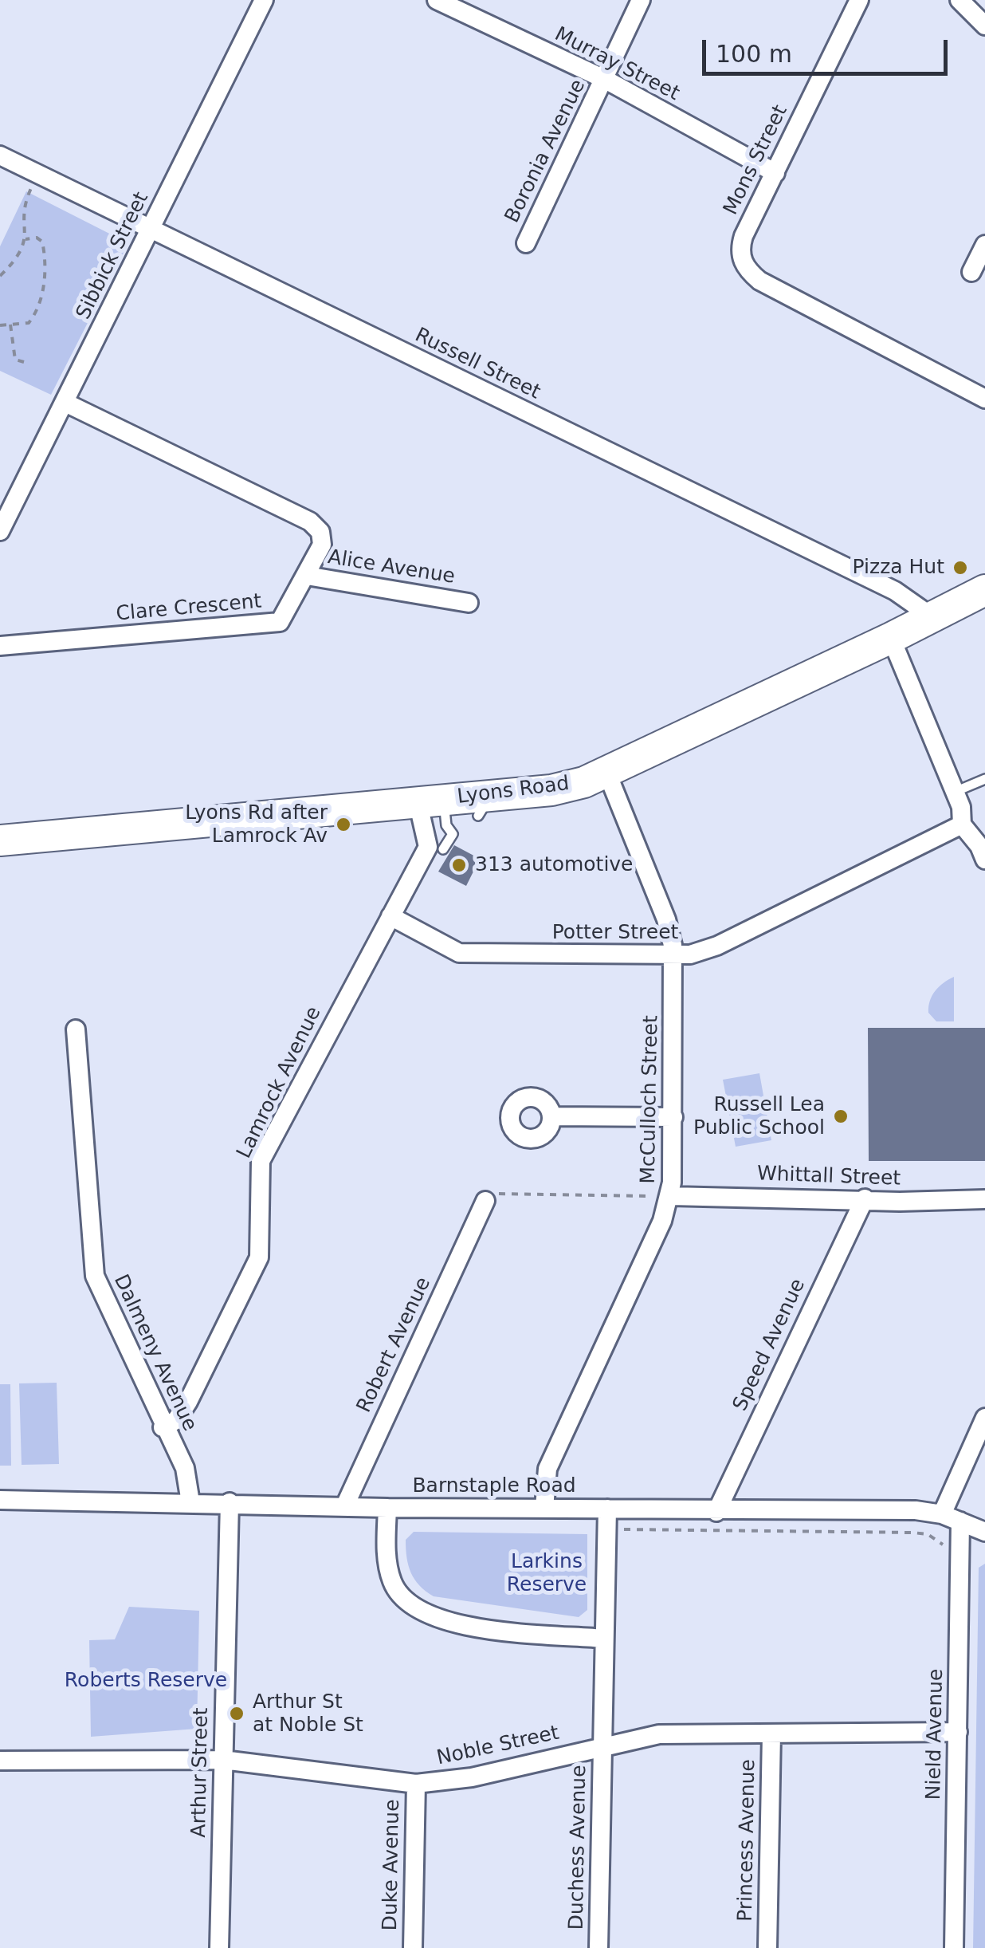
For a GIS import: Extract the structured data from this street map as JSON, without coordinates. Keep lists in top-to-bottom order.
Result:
{
  "streets": {
    "main road": ["Lyons Road"],
    "street": [
      "Murray Street",
      "Boronia Avenue",
      "Mons Street",
      "Sibbick Street",
      "Russell Street",
      "Alice Avenue",
      "Clare Crescent",
      "Potter Street",
      "Lamrock Avenue",
      "McCulloch Street",
      "Whittall Street",
      "Robert Avenue",
      "Speed Avenue",
      "Dalmeny Avenue",
      "Barnstaple Road",
      "Nield Avenue",
      "Noble Street",
      "Arthur Street",
      "Princess Avenue",
      "Duchess Avenue",
      "Duke Avenue"
    ]
  },
  "crossings": [
    ["Murray Street", "Boronia Avenue"],
    ["Murray Street", "Mons Street"],
    ["Sibbick Street", "Russell Street"],
    ["Sibbick Street", "Clare Crescent"],
    ["Russell Street", "Lyons Road"],
    ["Alice Avenue", "Clare Crescent"],
    ["Lyons Road", "Lamrock Avenue"],
    ["Lyons Road", "McCulloch Street"],
    ["Potter Street", "Lamrock Avenue"],
    ["Potter Street", "McCulloch Street"],
    ["Lamrock Avenue", "Dalmeny Avenue"],
    ["McCulloch Street", "Whittall Street"],
    ["McCulloch Street", "Barnstaple Road"],
    ["Whittall Street", "Speed Avenue"],
    ["Robert Avenue", "Barnstaple Road"],
    ["Speed Avenue", "Barnstaple Road"],
    ["Dalmeny Avenue", "Barnstaple Road"],
    ["Barnstaple Road", "Nield Avenue"],
    ["Barnstaple Road", "Arthur Street"],
    ["Barnstaple Road", "Duchess Avenue"],
    ["Nield Avenue", "Noble Street"],
    ["Noble Street", "Arthur Street"],
    ["Noble Street", "Princess Avenue"],
    ["Noble Street", "Duchess Avenue"],
    ["Noble Street", "Duke Avenue"]
  ],
  "parks": ["Larkins Reserve", "Roberts Reserve"],
  "places": [
    "Pizza Hut",
    "Lyons Rd after Lamrock Av",
    "313 automotive",
    "Russell Lea Public School",
    "Arthur St at Noble St"
  ],
  "scale_bar": "100 m"
}
